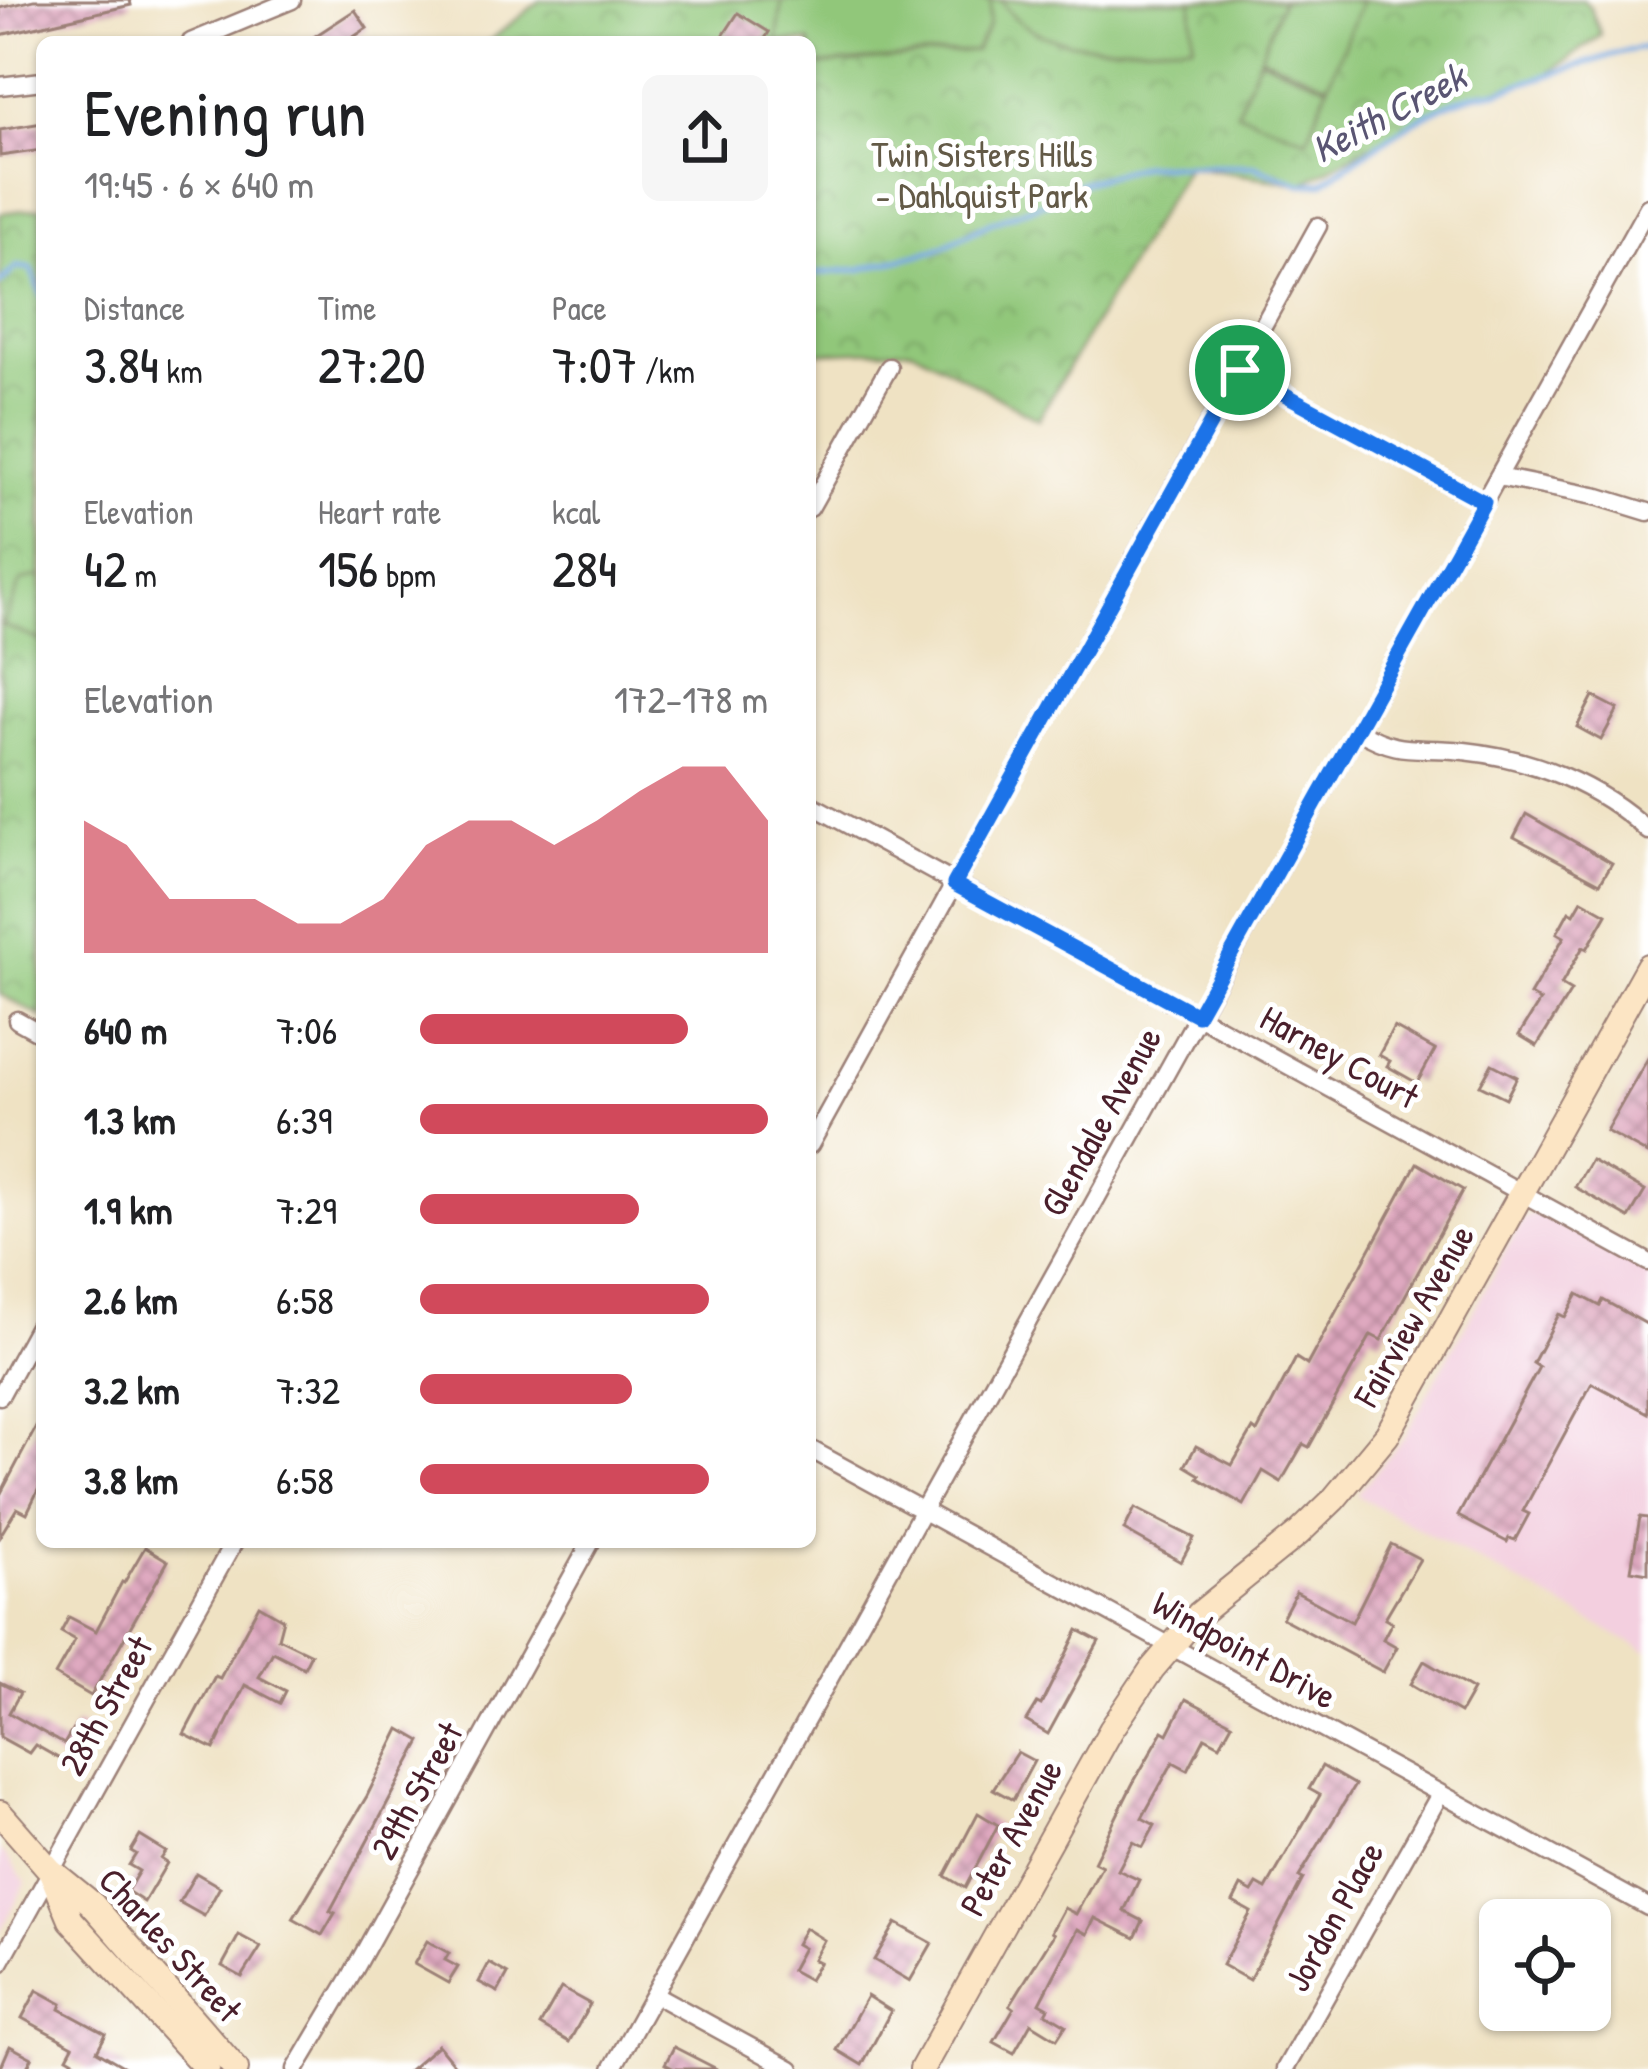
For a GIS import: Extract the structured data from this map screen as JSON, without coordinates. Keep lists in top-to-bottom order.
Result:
{
  "streets": {
    "street": [
      "Harney Court",
      "Glendale Avenue",
      "Fairview Avenue",
      "Windpoint Drive",
      "28th Street",
      "29th Street",
      "Peter Avenue",
      "Jordon Place",
      "Charles Street"
    ]
  },
  "crossings": [
    ["Harney Court", "Glendale Avenue"],
    ["Harney Court", "Fairview Avenue"],
    ["Glendale Avenue", "Windpoint Drive"],
    ["Fairview Avenue", "Windpoint Drive"],
    ["Fairview Avenue", "Peter Avenue"],
    ["Windpoint Drive", "Peter Avenue"],
    ["Windpoint Drive", "Jordon Place"],
    ["28th Street", "Charles Street"]
  ],
  "water": ["Keith Creek"],
  "parks": ["Twin Sisters Hills - Dahlquist Park"],
  "page": {
    "heading": ["Evening run", "19:45 · 6 × 640 m"],
    "stats": [
      ["Distance", "3.84 km"],
      ["Time", "27:20"],
      ["Pace", "7:07 /km"],
      ["Elevation", "42 m"],
      ["Heart rate", "156 bpm"],
      ["kcal", "284"]
    ],
    "chart": ["Elevation", "172–178 m"],
    "list": [
      {
        "name": "640 m",
        "note": "7:06"
      },
      {
        "name": "1.3 km",
        "note": "6:39"
      },
      {
        "name": "1.9 km",
        "note": "7:29"
      },
      {
        "name": "2.6 km",
        "note": "6:58"
      },
      {
        "name": "3.2 km",
        "note": "7:32"
      },
      {
        "name": "3.8 km",
        "note": "6:58"
      }
    ]
  }
}
